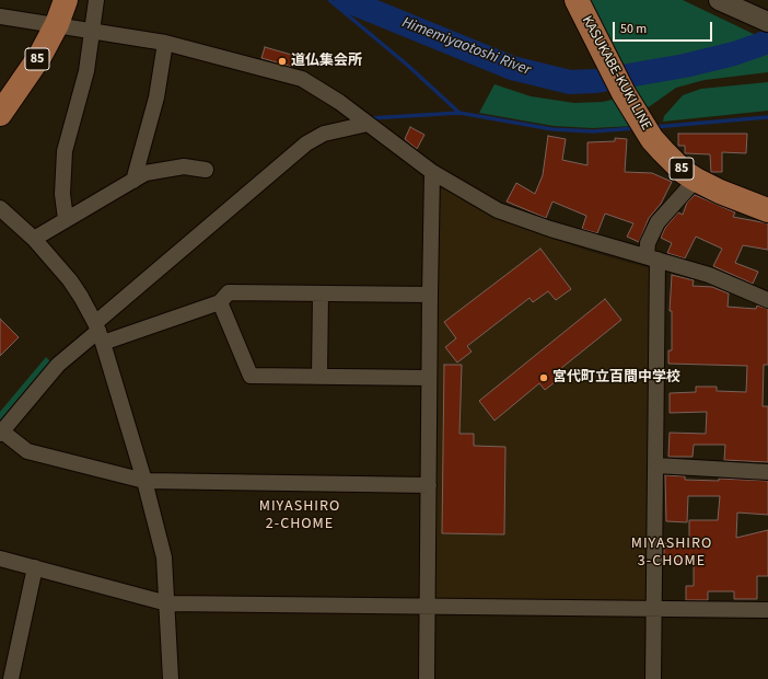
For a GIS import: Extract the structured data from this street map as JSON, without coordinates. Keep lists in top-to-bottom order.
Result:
{
  "streets": {
    "main road": ["85", "KASUKABE-KUKI LINE"]
  },
  "districts": ["MIYASHIRO 2-CHOME", "MIYASHIRO 3-CHOME"],
  "water": ["Himemiyaotoshi River"],
  "places": ["道仏集会所", "宮代町立百間中学校"],
  "scale_bar": "50 m"
}
